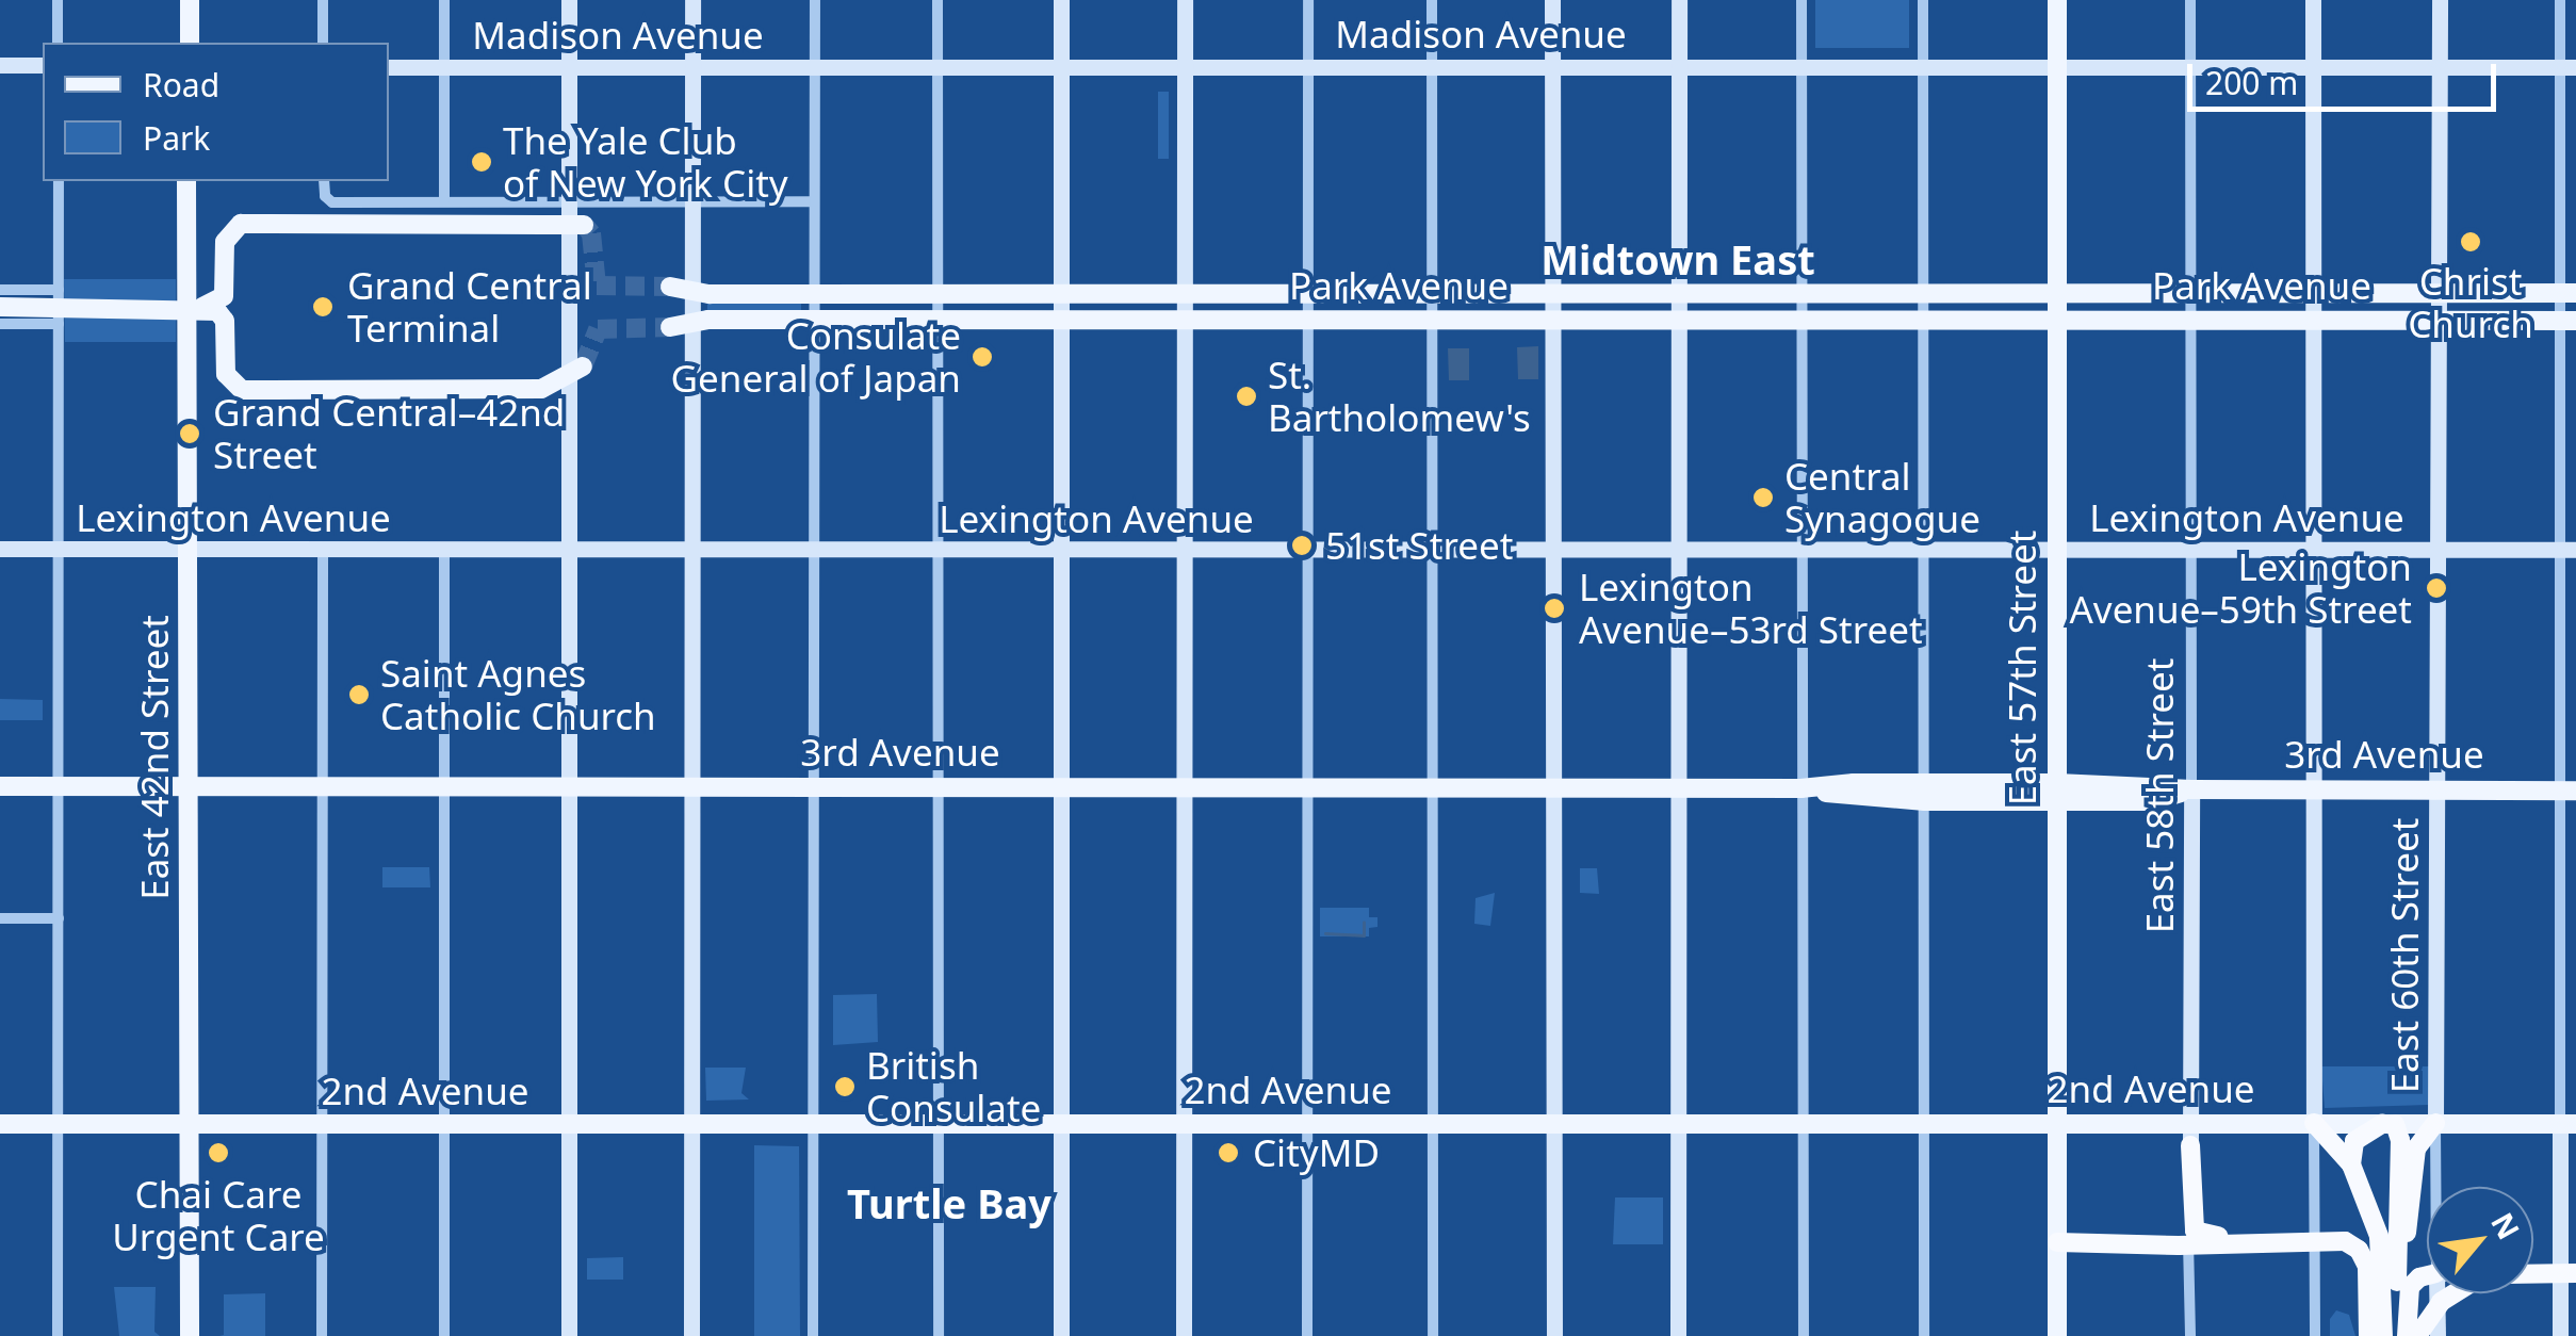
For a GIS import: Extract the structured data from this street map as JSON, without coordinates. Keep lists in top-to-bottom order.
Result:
{
  "streets": {
    "main road": [
      "Madison Avenue",
      "Park Avenue",
      "Lexington Avenue",
      "East 57th Street",
      "3rd Avenue",
      "East 42nd Street",
      "East 58th Street",
      "East 60th Street",
      "2nd Avenue"
    ]
  },
  "crossings": [
    ["Madison Avenue", "East 57th Street"],
    ["Madison Avenue", "East 58th Street"],
    ["Madison Avenue", "East 60th Street"],
    ["Park Avenue", "East 57th Street"],
    ["Park Avenue", "East 58th Street"],
    ["Park Avenue", "East 60th Street"],
    ["Lexington Avenue", "East 57th Street"],
    ["Lexington Avenue", "East 42nd Street"],
    ["Lexington Avenue", "East 58th Street"],
    ["Lexington Avenue", "East 60th Street"],
    ["East 57th Street", "3rd Avenue"],
    ["East 57th Street", "2nd Avenue"],
    ["3rd Avenue", "East 42nd Street"],
    ["3rd Avenue", "East 58th Street"],
    ["3rd Avenue", "East 60th Street"],
    ["East 42nd Street", "2nd Avenue"],
    ["East 58th Street", "2nd Avenue"],
    ["East 60th Street", "2nd Avenue"]
  ],
  "districts": ["Midtown East", "Turtle Bay"],
  "places": [
    "The Yale Club of New York City",
    "Christ Church",
    "Grand Central Terminal",
    "Consulate General of Japan",
    "St. Bartholomew's",
    "Grand Central–42nd Street",
    "Central Synagogue",
    "51st Street",
    "Lexington Avenue–59th Street",
    "Lexington Avenue–53rd Street",
    "Saint Agnes Catholic Church",
    "British Consulate",
    "Chai Care Urgent Care",
    "CityMD"
  ],
  "legend": ["Road", "Park"],
  "scale_bar": "200 m",
  "north": "top right"
}
